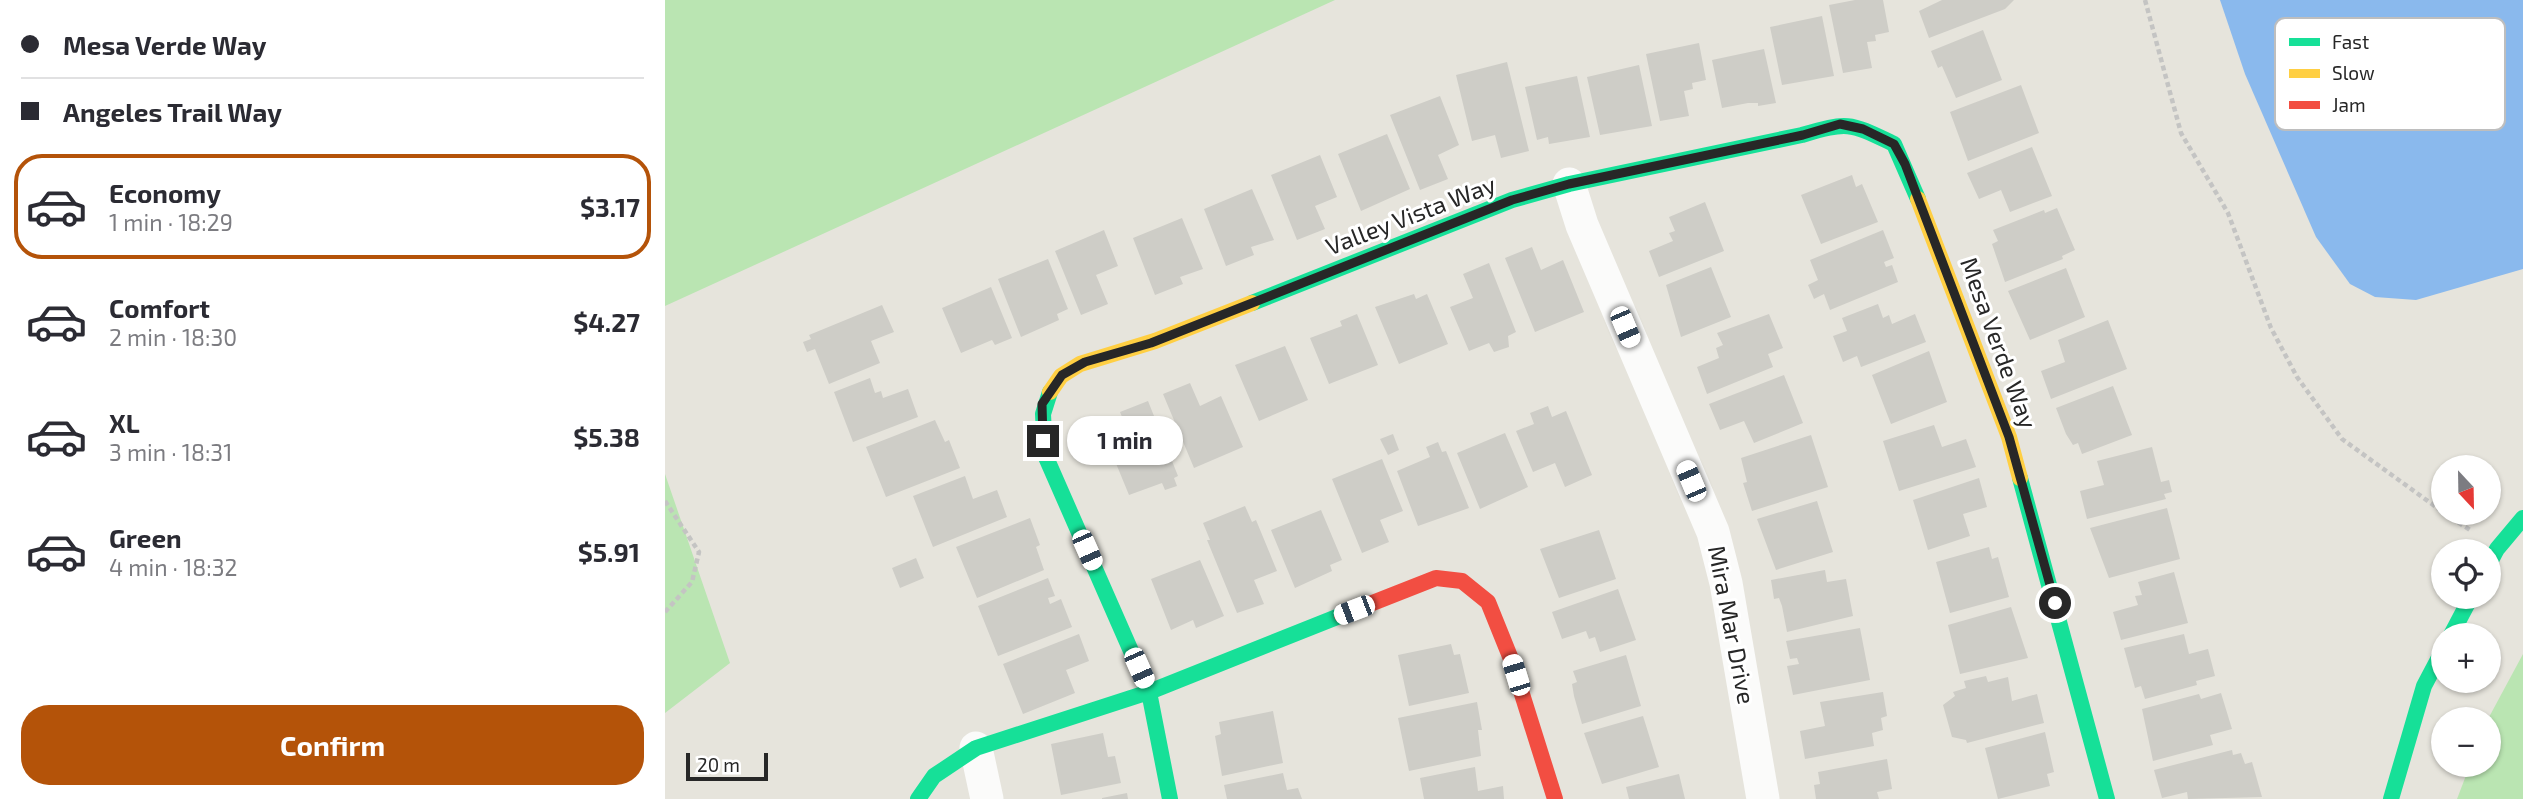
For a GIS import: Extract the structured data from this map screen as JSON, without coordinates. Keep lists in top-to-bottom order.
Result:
{
  "streets": {
    "street": ["Valley Vista Way", "Mesa Verde Way", "Mira Mar Drive"]
  },
  "crossings": [
    ["Valley Vista Way", "Mesa Verde Way"],
    ["Valley Vista Way", "Mira Mar Drive"]
  ],
  "legend": ["Fast", "Slow", "Jam"],
  "scale_bar": "20 m",
  "north": "bottom",
  "page": {
    "banner": ["Mesa Verde Way", "Angeles Trail Way"],
    "list": [
      {
        "name": "Economy",
        "note": "1 min · 18:29",
        "value": "$3.17"
      },
      {
        "name": "Comfort",
        "note": "2 min · 18:30",
        "value": "$4.27"
      },
      {
        "name": "XL",
        "note": "3 min · 18:31",
        "value": "$5.38"
      },
      {
        "name": "Green",
        "note": "4 min · 18:32",
        "value": "$5.91"
      }
    ],
    "bubble": "1 min",
    "map_buttons": ["+", "−"],
    "buttons": "Confirm",
    "scale": "20 m"
  }
}
